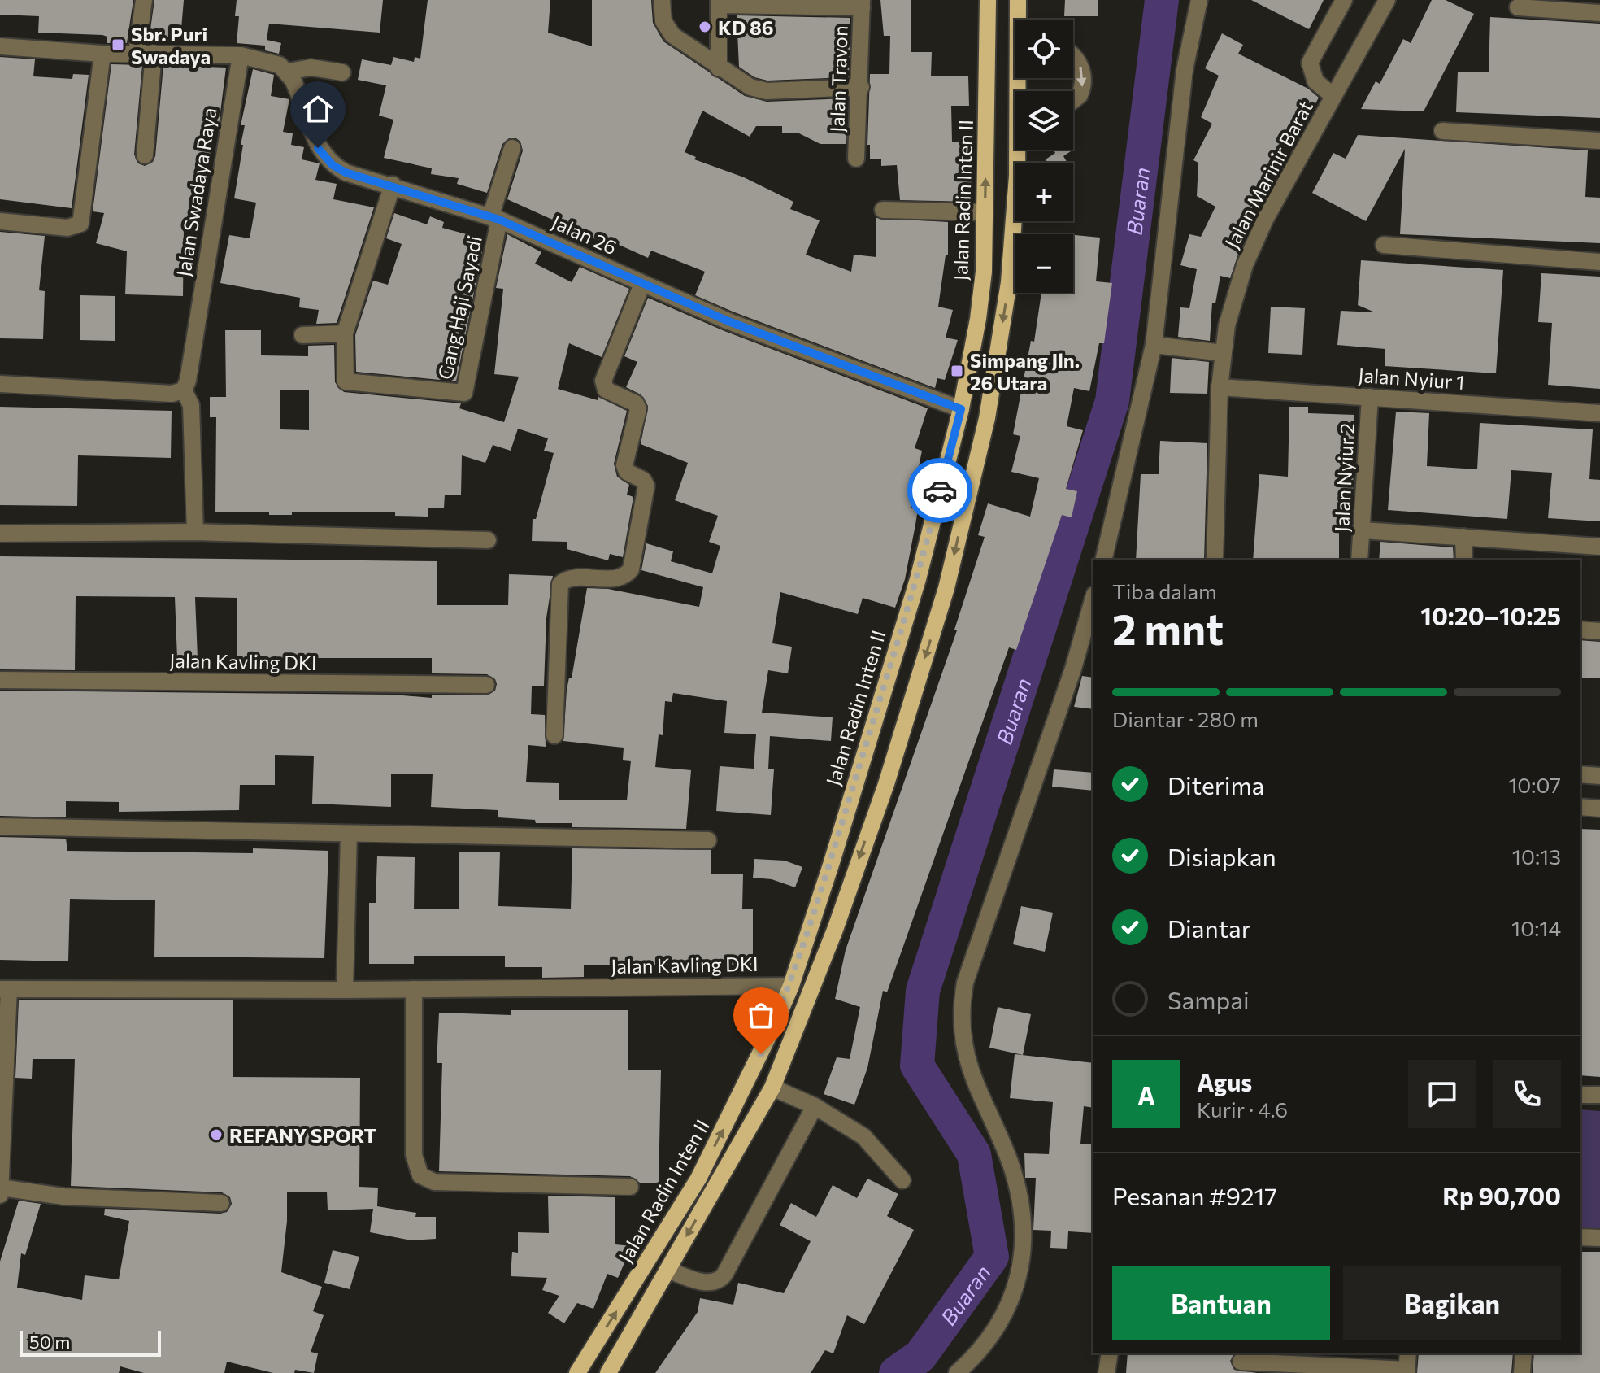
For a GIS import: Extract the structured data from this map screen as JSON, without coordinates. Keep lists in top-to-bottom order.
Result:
{
  "streets": {
    "main road": ["Jalan Radin Inten II"],
    "street": [
      "Jalan Travon",
      "Jalan Marinir Barat",
      "Jalan Swadaya Raya",
      "Jalan 26",
      "Gang Haji Sayadi",
      "Jalan Nyiur 1",
      "Jalan Nyiur 2",
      "Jalan Kavling DKI"
    ]
  },
  "crossings": [
    ["Jalan Marinir Barat", "Jalan Nyiur 1"],
    ["Jalan Radin Inten II", "Jalan 26"],
    ["Jalan Radin Inten II", "Jalan Kavling DKI"],
    ["Jalan 26", "Gang Haji Sayadi"],
    ["Jalan Nyiur 1", "Jalan Nyiur 2"]
  ],
  "water": ["Buaran"],
  "places": {
    "other": ["KD 86", "REFANY SPORT"],
    "transit": ["Sbr. Puri Swadaya", "Simpang Jln. 26 Utara"]
  },
  "scale_bar": "50 m",
  "page": {
    "map_buttons": ["+", "−"],
    "heading": ["2 mnt", "Tiba dalam", "10:20–10:25"],
    "panel": [
      "Agus",
      "Kurir · 4.6",
      "Pesanan #9217",
      "Rp 90,700"
    ],
    "bar": "Diantar · 280 m",
    "list": [
      ["Diterima", "10:07"],
      ["Disiapkan", "10:13"],
      ["Diantar", "10:14"],
      "Sampai"
    ],
    "round": "A",
    "buttons": ["Bantuan", "Bagikan"],
    "scale": "50 m"
  }
}
